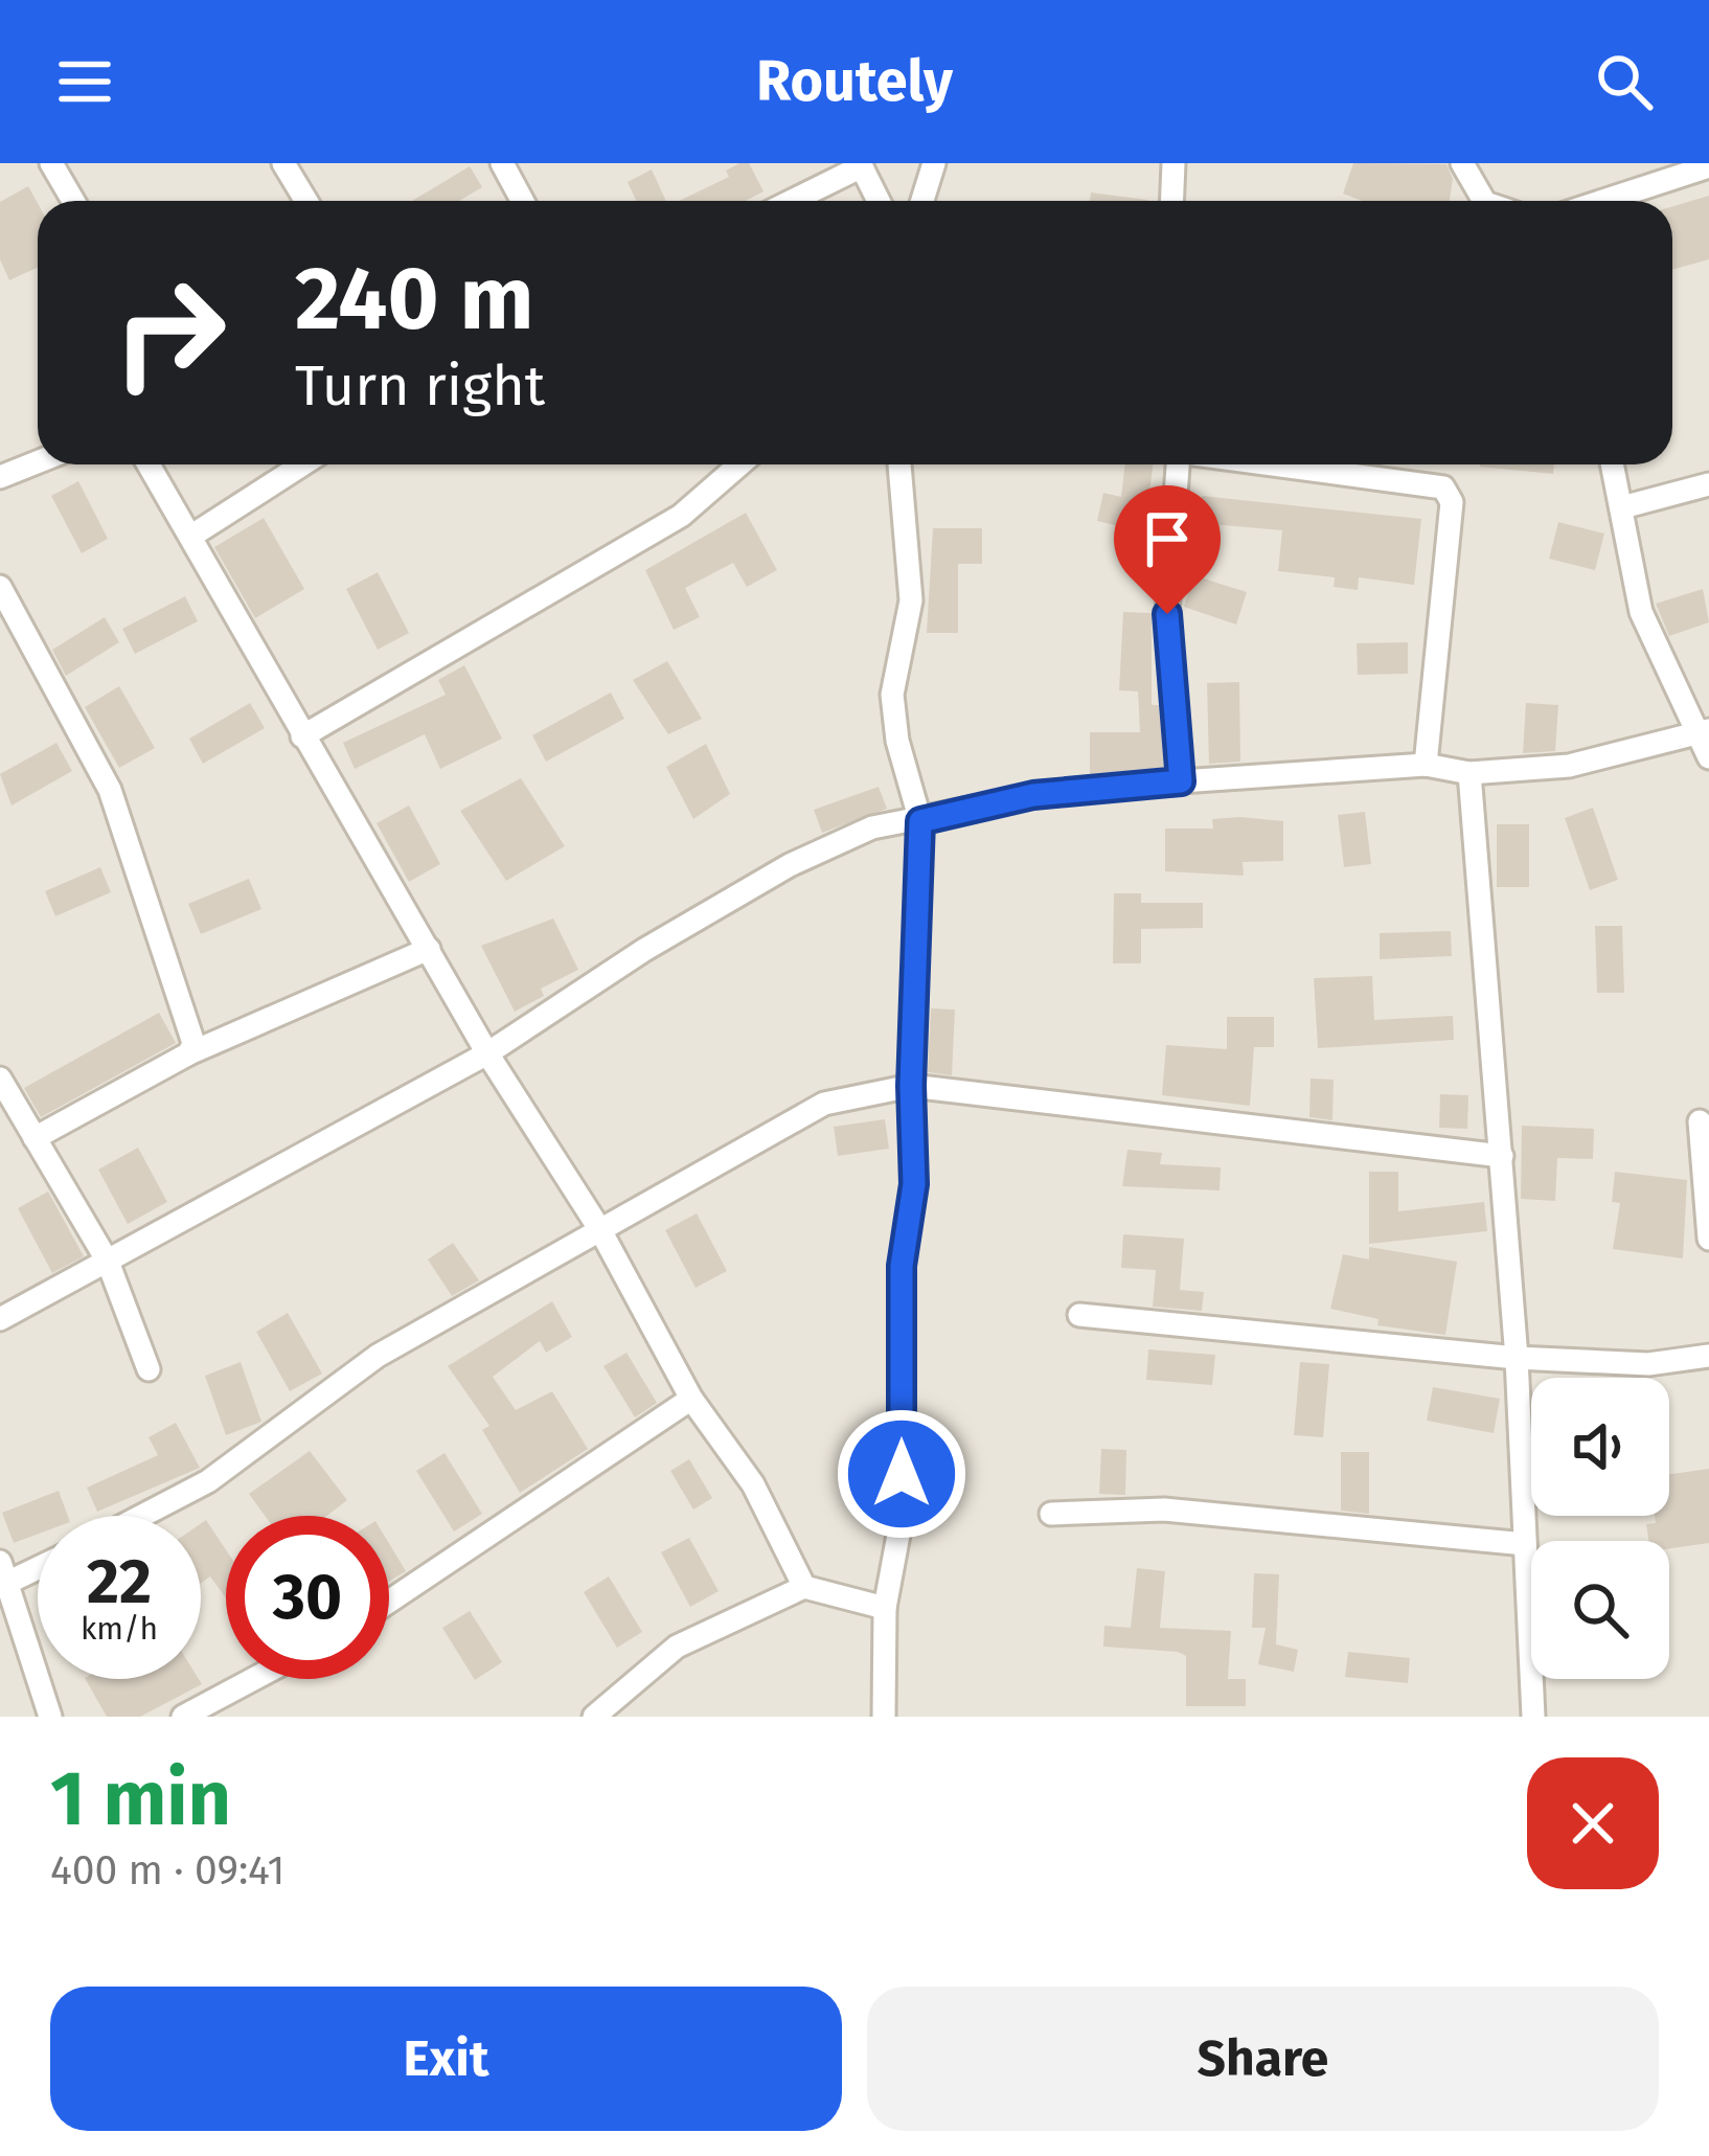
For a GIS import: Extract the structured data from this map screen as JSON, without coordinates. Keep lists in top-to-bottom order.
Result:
{
  "page": {
    "header": "Routely",
    "turn": ["240 m", "Turn right"],
    "speed": "22 km/h",
    "limit": "30",
    "heading": ["1 min", "400 m · 09:41"],
    "buttons": ["Exit", "Share"]
  }
}
